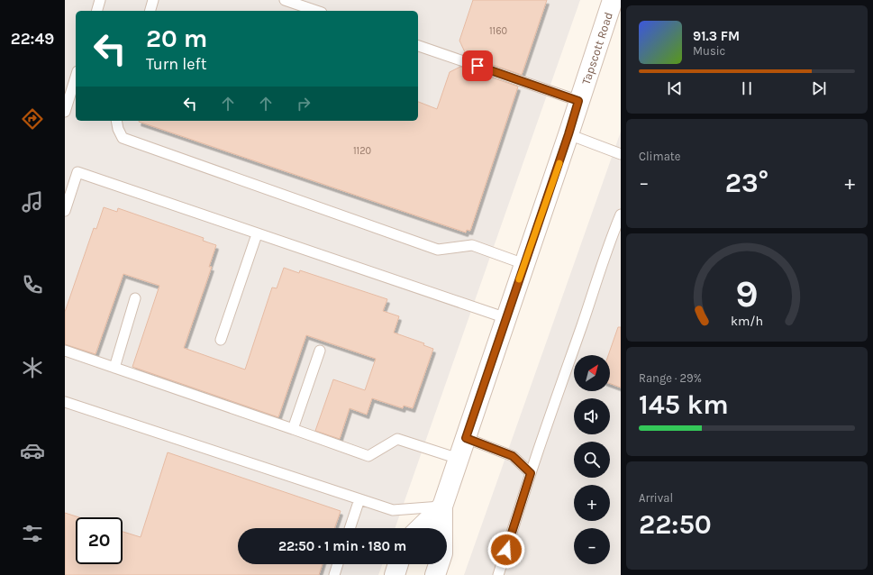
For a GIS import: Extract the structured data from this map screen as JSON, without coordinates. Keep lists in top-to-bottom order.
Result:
{
  "streets": {
    "street": ["Tapscott Road"]
  },
  "house_numbers": ["1160", "1120"],
  "north": "top right",
  "page": {
    "tabs": "22:49",
    "turn": ["20 m", "Turn left"],
    "song": ["91.3 FM", "Music"],
    "tile": [
      "Climate",
      ["Range · 29%", "145 km"],
      ["Arrival", "22:50"]
    ],
    "heat": ["−", "23°", "+"],
    "map_buttons": ["+", "−"],
    "limit": "20",
    "trip": "22:50 · 1 min · 180 m",
    "gauge": ["9", "km/h"]
  }
}
